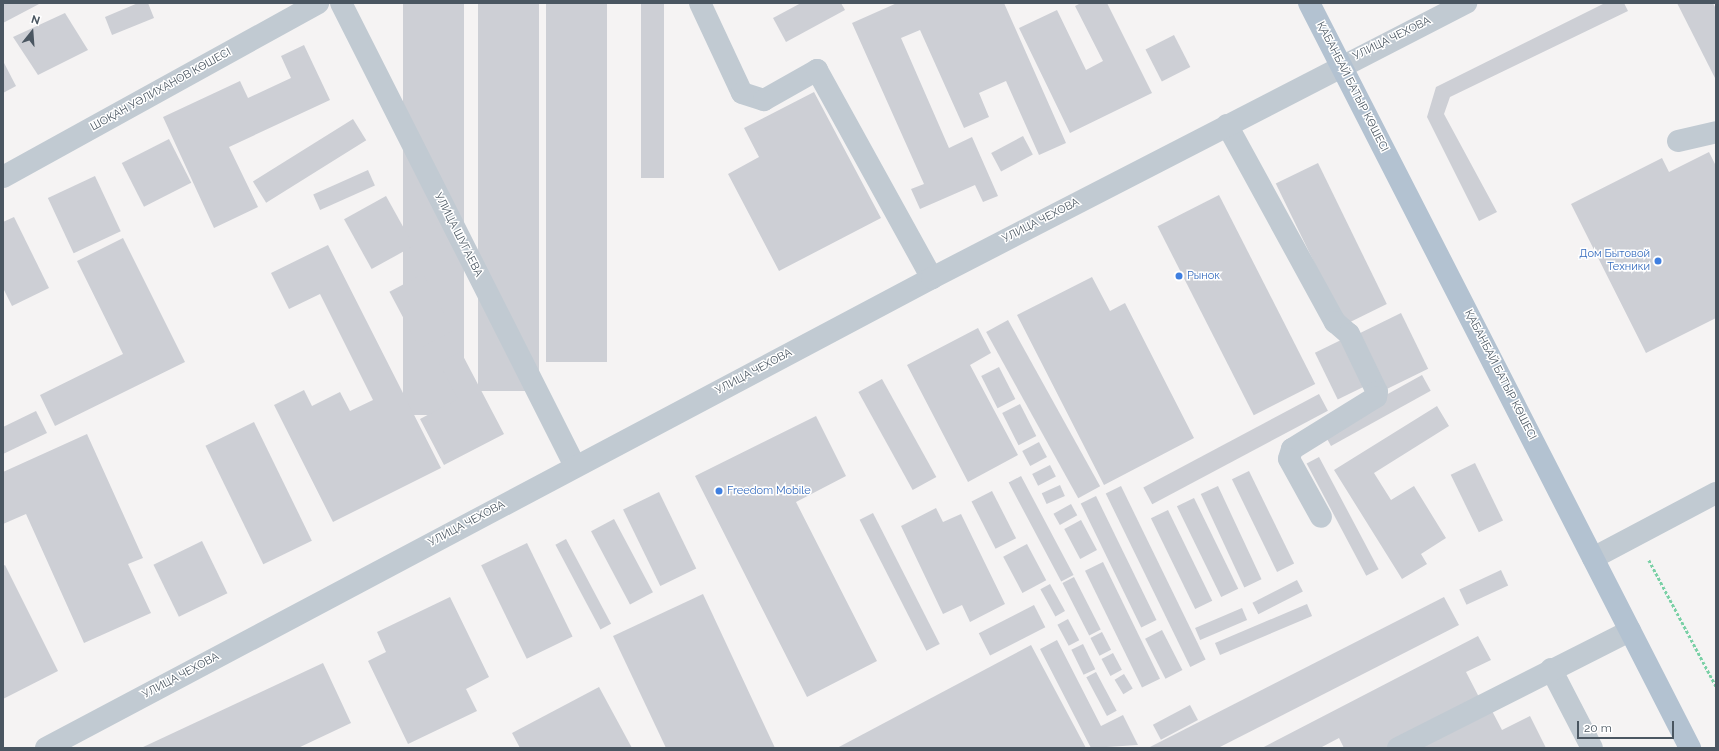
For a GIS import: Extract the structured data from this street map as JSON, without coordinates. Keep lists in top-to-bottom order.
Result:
{
  "streets": {
    "main road": ["ҚАБАНБАЙ БАТЫР КӨШЕСІ"],
    "street": ["УЛИЦА ЧЕХОВА", "ШОҚАН УӘЛИХАНОВ КӨШЕСІ", "УЛИЦА ШУГАЕВА"]
  },
  "crossings": [
    ["УЛИЦА ЧЕХОВА", "ҚАБАНБАЙ БАТЫР КӨШЕСІ"],
    ["УЛИЦА ЧЕХОВА", "УЛИЦА ШУГАЕВА"]
  ],
  "places": ["Дом Бытовой Техники", "Рынок", "Freedom Mobile"],
  "scale_bar": "20 m",
  "north": "top"
}
